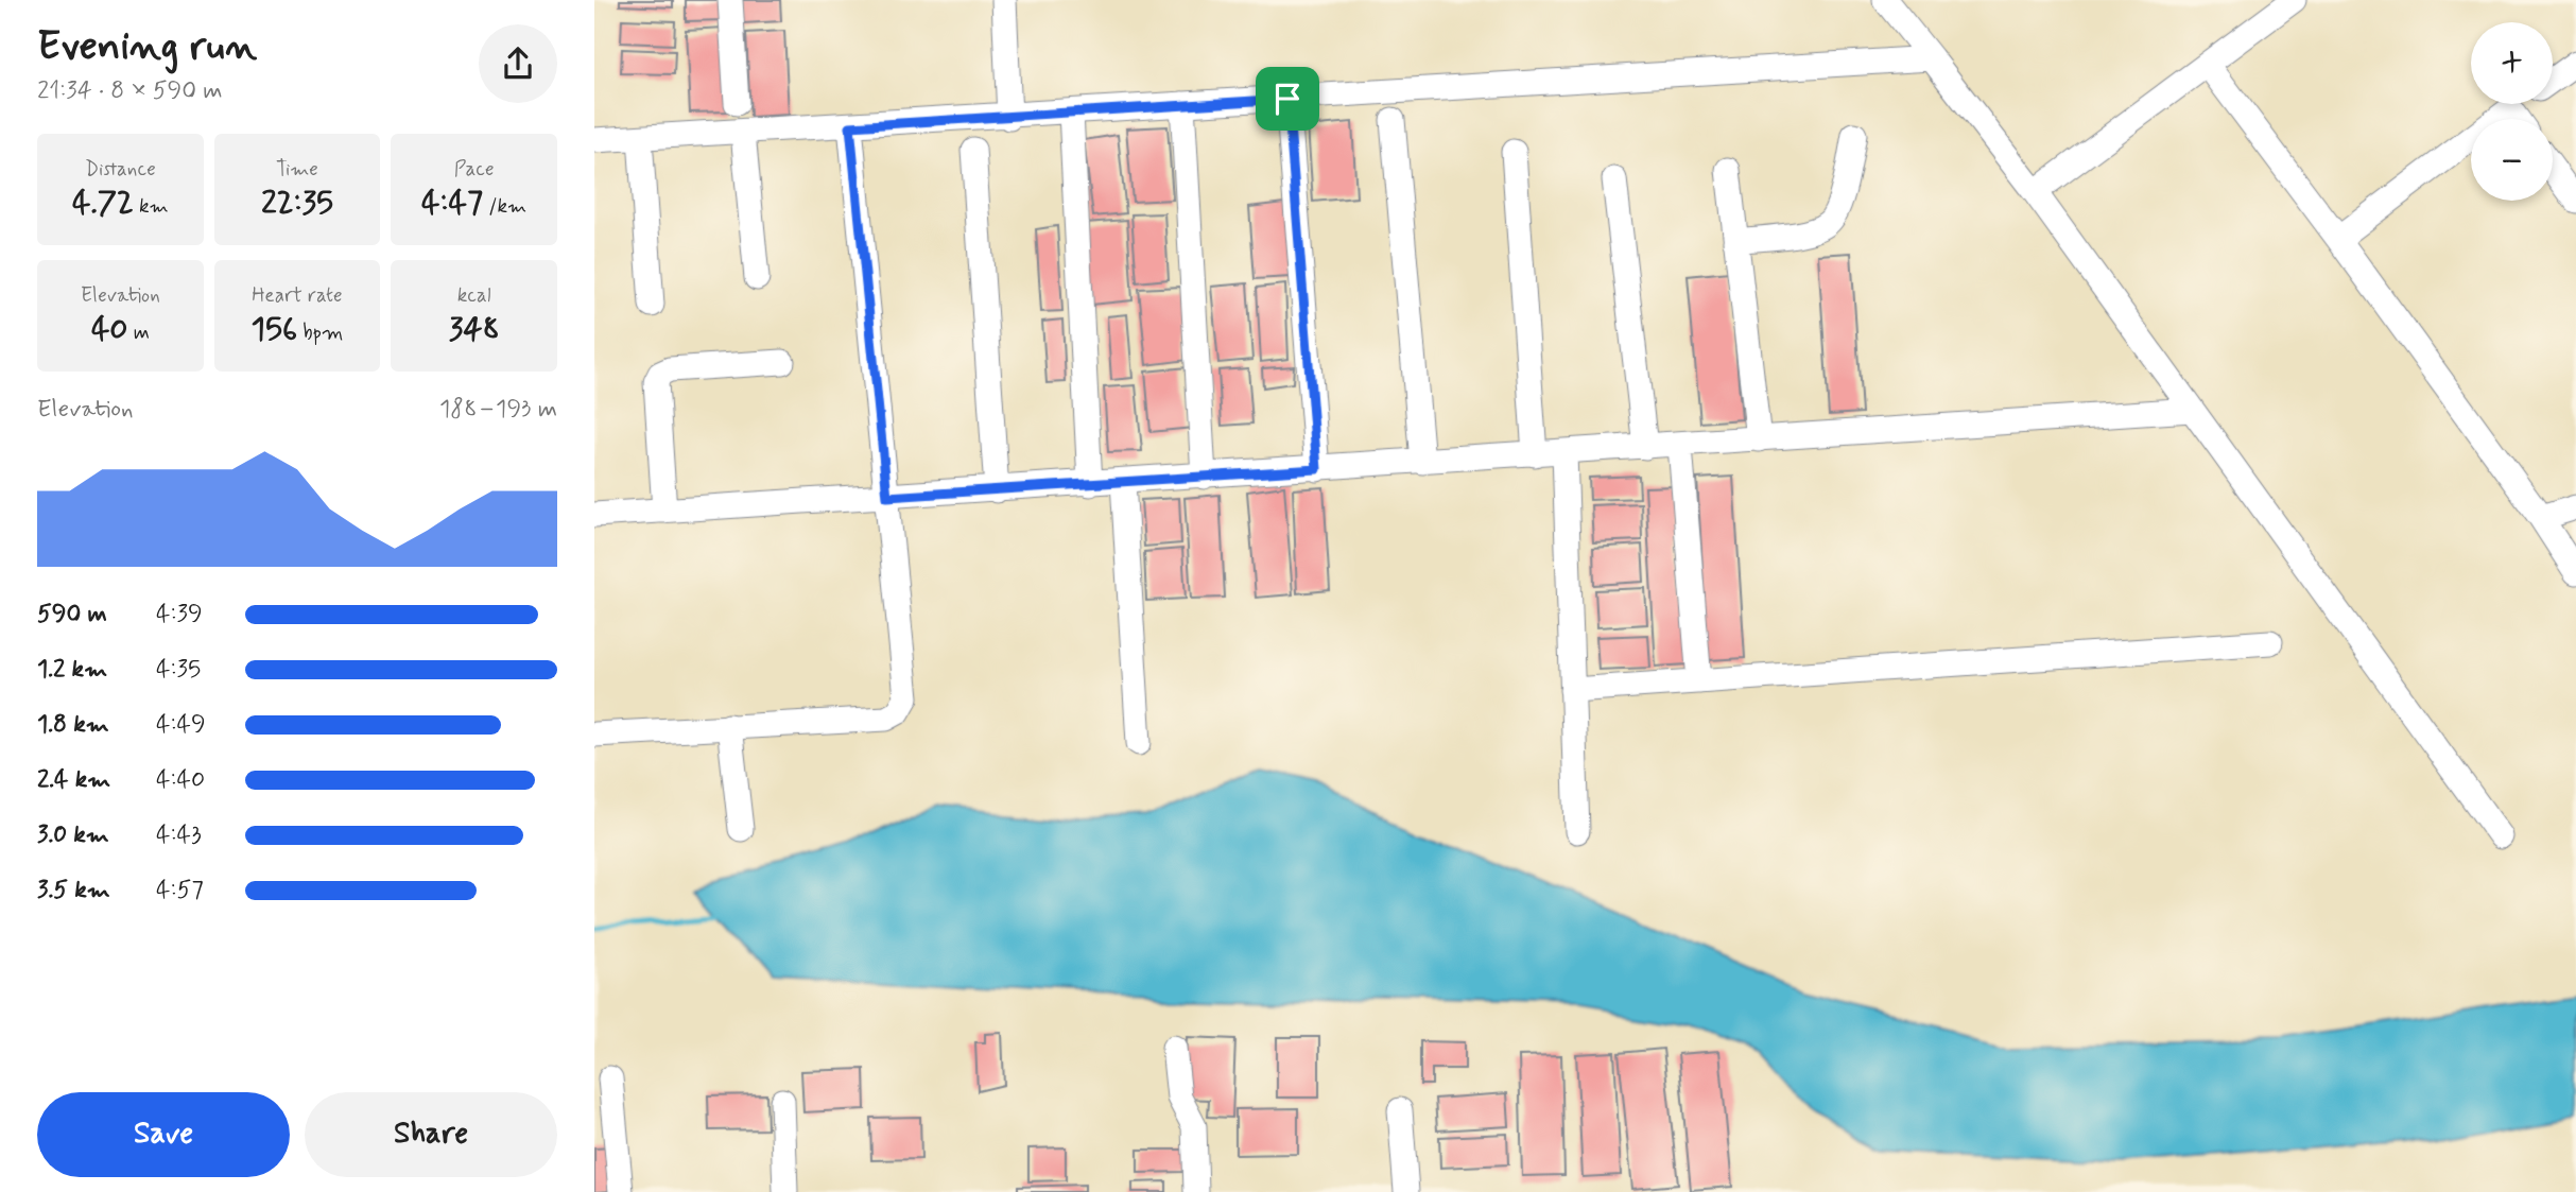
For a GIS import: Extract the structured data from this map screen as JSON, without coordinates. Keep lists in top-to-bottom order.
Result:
{
  "page": {
    "heading": ["Evening run", "21:34 · 8 × 590 m"],
    "map_buttons": ["+", "−"],
    "stats": [
      ["Distance", "4.72 km"],
      ["Time", "22:35"],
      ["Pace", "4:47 /km"],
      ["Elevation", "40 m"],
      ["Heart rate", "156 bpm"],
      ["kcal", "348"]
    ],
    "chart": ["Elevation", "188–193 m"],
    "list": [
      {
        "name": "590 m",
        "note": "4:39"
      },
      {
        "name": "1.2 km",
        "note": "4:35"
      },
      {
        "name": "1.8 km",
        "note": "4:49"
      },
      {
        "name": "2.4 km",
        "note": "4:40"
      },
      {
        "name": "3.0 km",
        "note": "4:43"
      },
      {
        "name": "3.5 km",
        "note": "4:57"
      }
    ],
    "buttons": ["Save", "Share"]
  }
}
